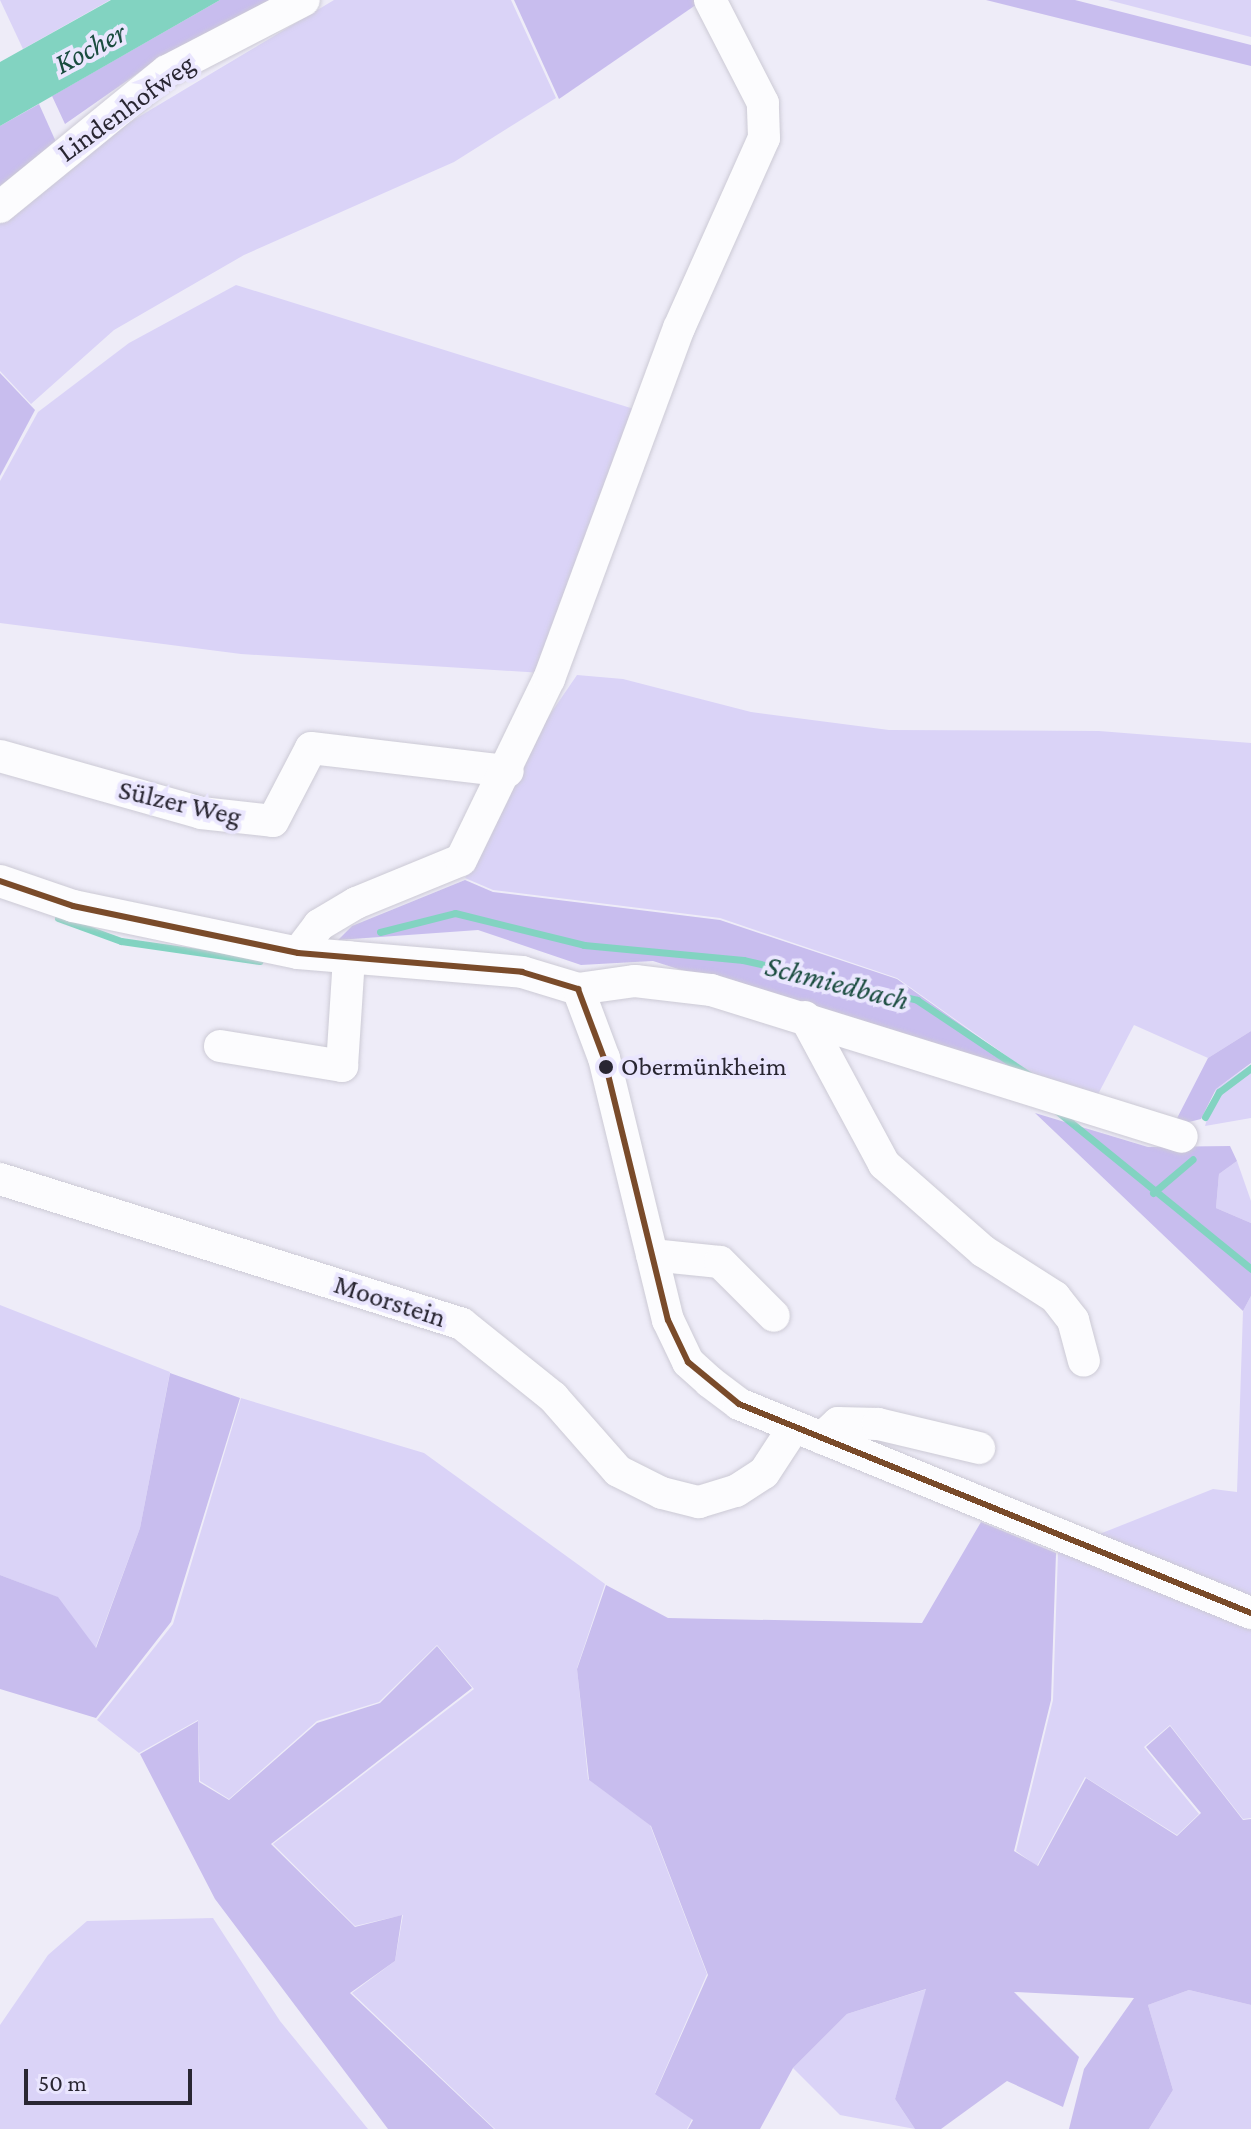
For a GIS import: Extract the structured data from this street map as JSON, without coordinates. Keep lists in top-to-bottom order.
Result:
{
  "streets": {
    "street": ["Lindenhofweg", "Sülzer Weg", "Moorstein"]
  },
  "water": ["Kocher", "Schmiedbach"],
  "places": ["Obermünkheim"],
  "scale_bar": "50 m"
}
